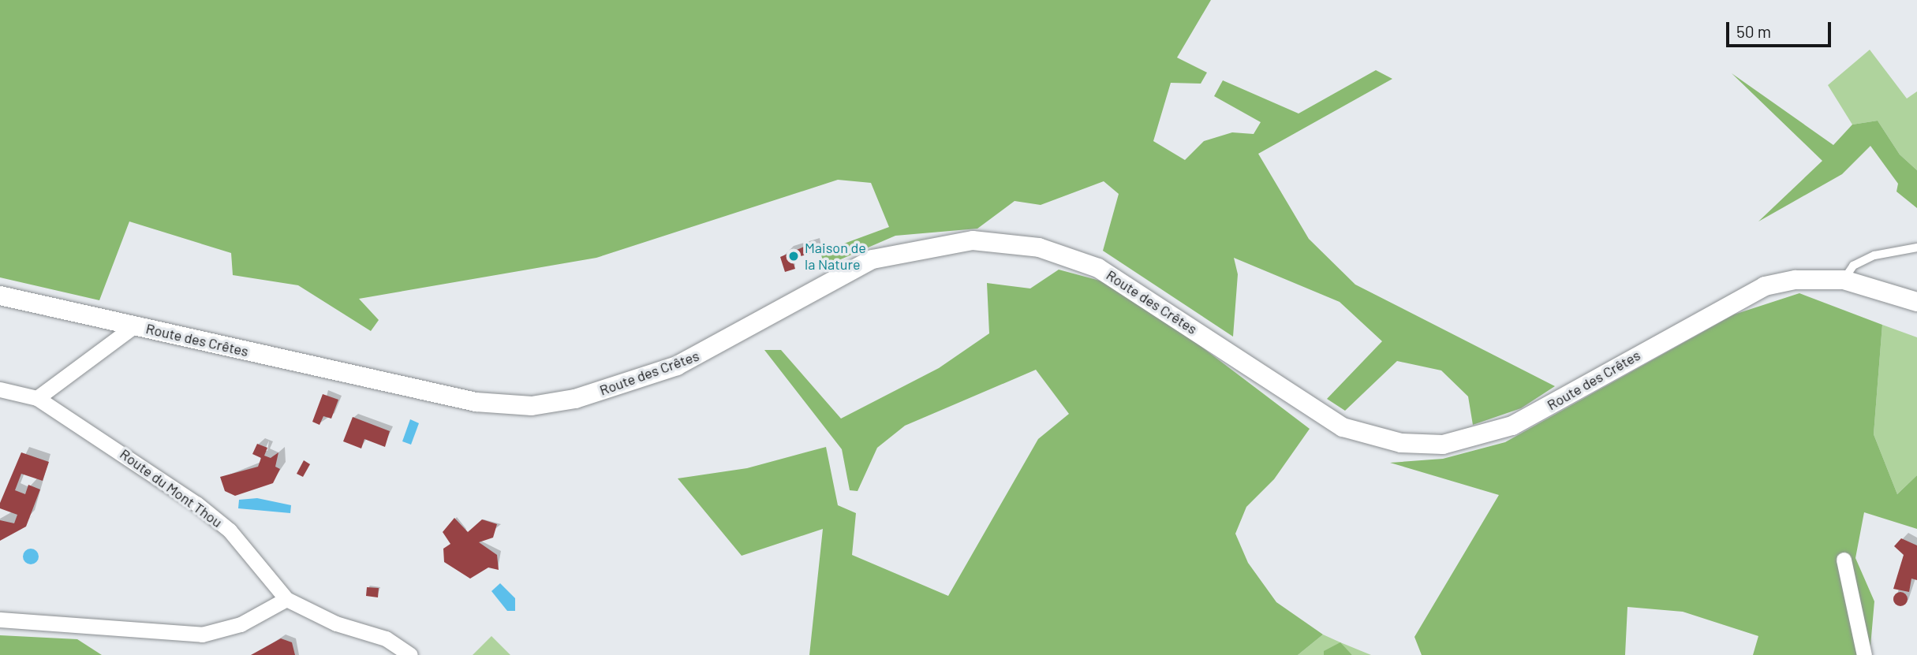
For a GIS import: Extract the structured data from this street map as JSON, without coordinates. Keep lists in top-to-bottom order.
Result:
{
  "streets": {
    "street": ["Route des Crêtes", "Route du Mont Thou"]
  },
  "places": ["Maison de la Nature"],
  "scale_bar": "50 m"
}
